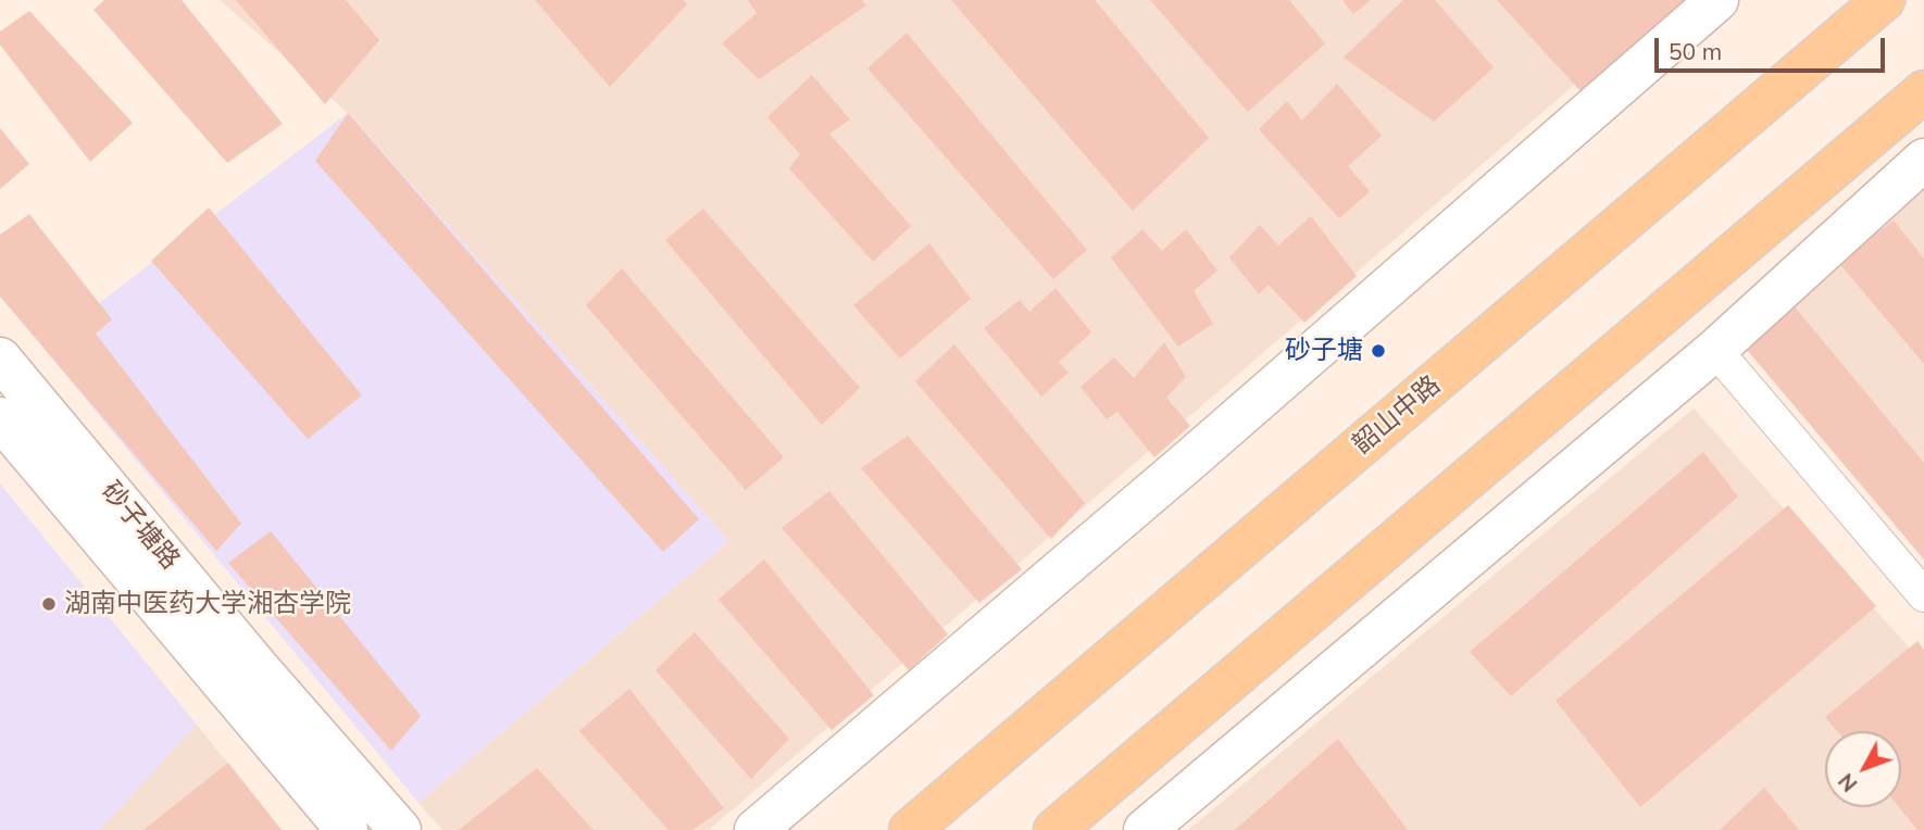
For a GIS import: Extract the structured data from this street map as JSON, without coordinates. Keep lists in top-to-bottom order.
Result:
{
  "streets": {
    "main road": ["韶山中路"],
    "street": ["砂子塘路"]
  },
  "places": ["砂子塘", "湖南中医药大学湘杏学院"],
  "scale_bar": "50 m",
  "north": "bottom left"
}
